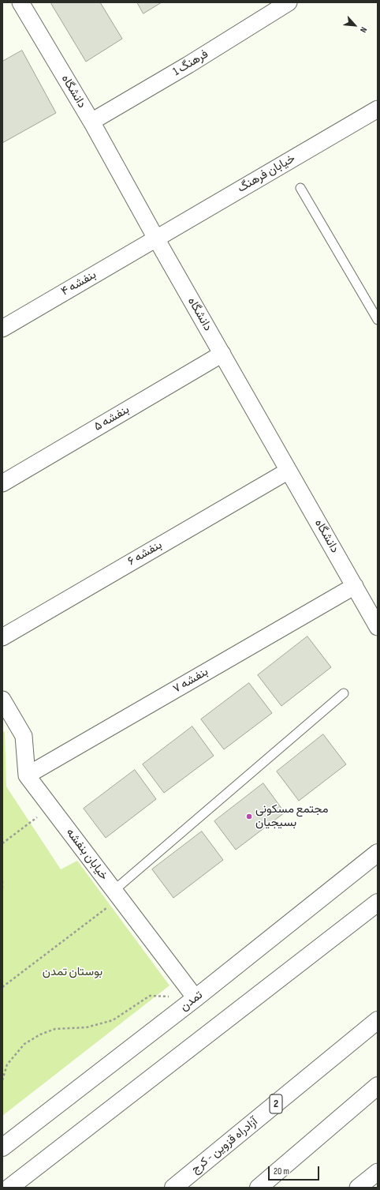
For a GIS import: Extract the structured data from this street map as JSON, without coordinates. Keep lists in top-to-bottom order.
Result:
{
  "streets": {
    "main road": ["تمدن", "2", "آزادراه قزوین - کرج"],
    "street": [
      "فرهنگ 1",
      "دانشگاه",
      "خیابان فرهنگ",
      "بنفشه ۴",
      "بنفشه ۵",
      "بنفشه ۶",
      "بنفشه ۷",
      "خیابان بنفشه"
    ]
  },
  "crossings": [
    ["فرهنگ 1", "دانشگاه"],
    ["دانشگاه", "خیابان فرهنگ"],
    ["دانشگاه", "بنفشه ۴"],
    ["دانشگاه", "بنفشه ۵"],
    ["دانشگاه", "بنفشه ۶"],
    ["دانشگاه", "بنفشه ۷"],
    ["خیابان فرهنگ", "بنفشه ۴"],
    ["بنفشه ۷", "خیابان بنفشه"],
    ["خیابان بنفشه", "تمدن"]
  ],
  "parks": ["بوستان تمدن"],
  "places": ["مجتمع مسکونی بسیجیان"],
  "scale_bar": "20 m",
  "north": "bottom right"
}
